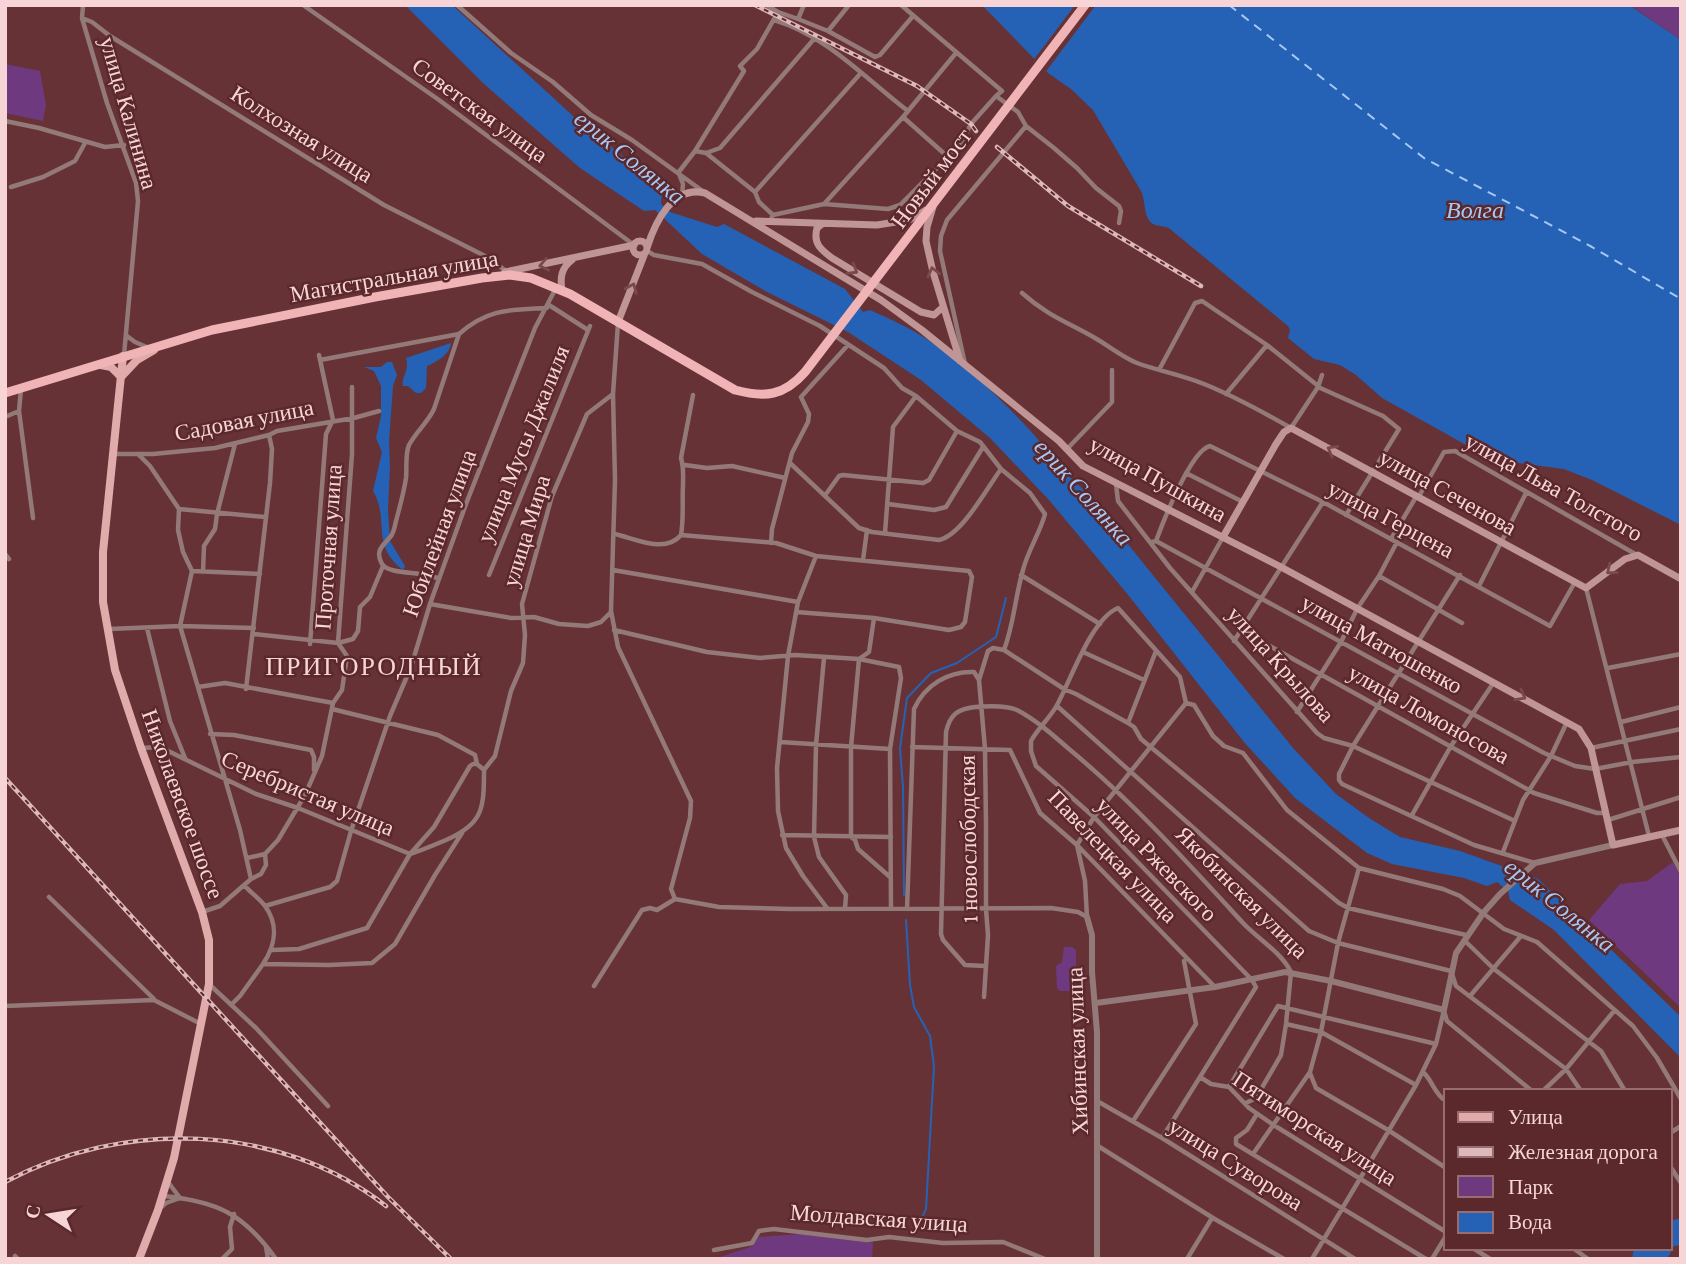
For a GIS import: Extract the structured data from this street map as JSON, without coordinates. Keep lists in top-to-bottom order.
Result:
{
  "streets": {
    "highway": ["Новый мост", "Магистральная улица"],
    "main road": [
      "улица Пушкина",
      "улица Льва Толстого",
      "улица Сеченова",
      "Николаевское шоссе"
    ],
    "street": [
      "Советская улица",
      "улица Калинина",
      "Колхозная улица",
      "Садовая улица",
      "улица Мусы Джалиля",
      "улица Герцена",
      "улица Мира",
      "Юбилейная улица",
      "Проточная улица",
      "улица Матюшенко",
      "улица Крылова",
      "улица Ломоносова",
      "Серебристая улица",
      "1 новослободская",
      "Павелецкая улица",
      "улица Ржевского",
      "Якобинская улица",
      "Хибинская улица",
      "Пятиморская улица",
      "улица Суворова",
      "Молдавская улица"
    ]
  },
  "crossings": [
    ["улица Калинина", "Колхозная улица"],
    ["улица Калинина", "Магистральная улица"],
    ["улица Калинина", "Николаевское шоссе"],
    ["Новый мост", "Магистральная улица"],
    ["Магистральная улица", "Юбилейная улица"],
    ["Магистральная улица", "Николаевское шоссе"],
    ["Садовая улица", "Проточная улица"],
    ["Садовая улица", "Николаевское шоссе"],
    ["улица Мусы Джалиля", "Юбилейная улица"],
    ["улица Пушкина", "улица Крылова"],
    ["улица Льва Толстого", "улица Сеченова"],
    ["улица Сеченова", "улица Герцена"],
    ["Юбилейная улица", "Серебристая улица"],
    ["Проточная улица", "Серебристая улица"],
    ["Проточная улица", "Николаевское шоссе"],
    ["улица Матюшенко", "улица Крылова"],
    ["Серебристая улица", "Николаевское шоссе"],
    ["1 новослободская", "Павелецкая улица"],
    ["1 новослободская", "Якобинская улица"],
    ["Павелецкая улица", "Хибинская улица"],
    ["улица Ржевского", "Якобинская улица"],
    ["Хибинская улица", "улица Суворова"]
  ],
  "districts": ["ПРИГОРОДНЫЙ"],
  "water": ["ерик Солянка", "Волга"],
  "legend": [
    "Улица",
    "Железная дорога",
    "Парк",
    "Вода"
  ],
  "north": "left"
}
